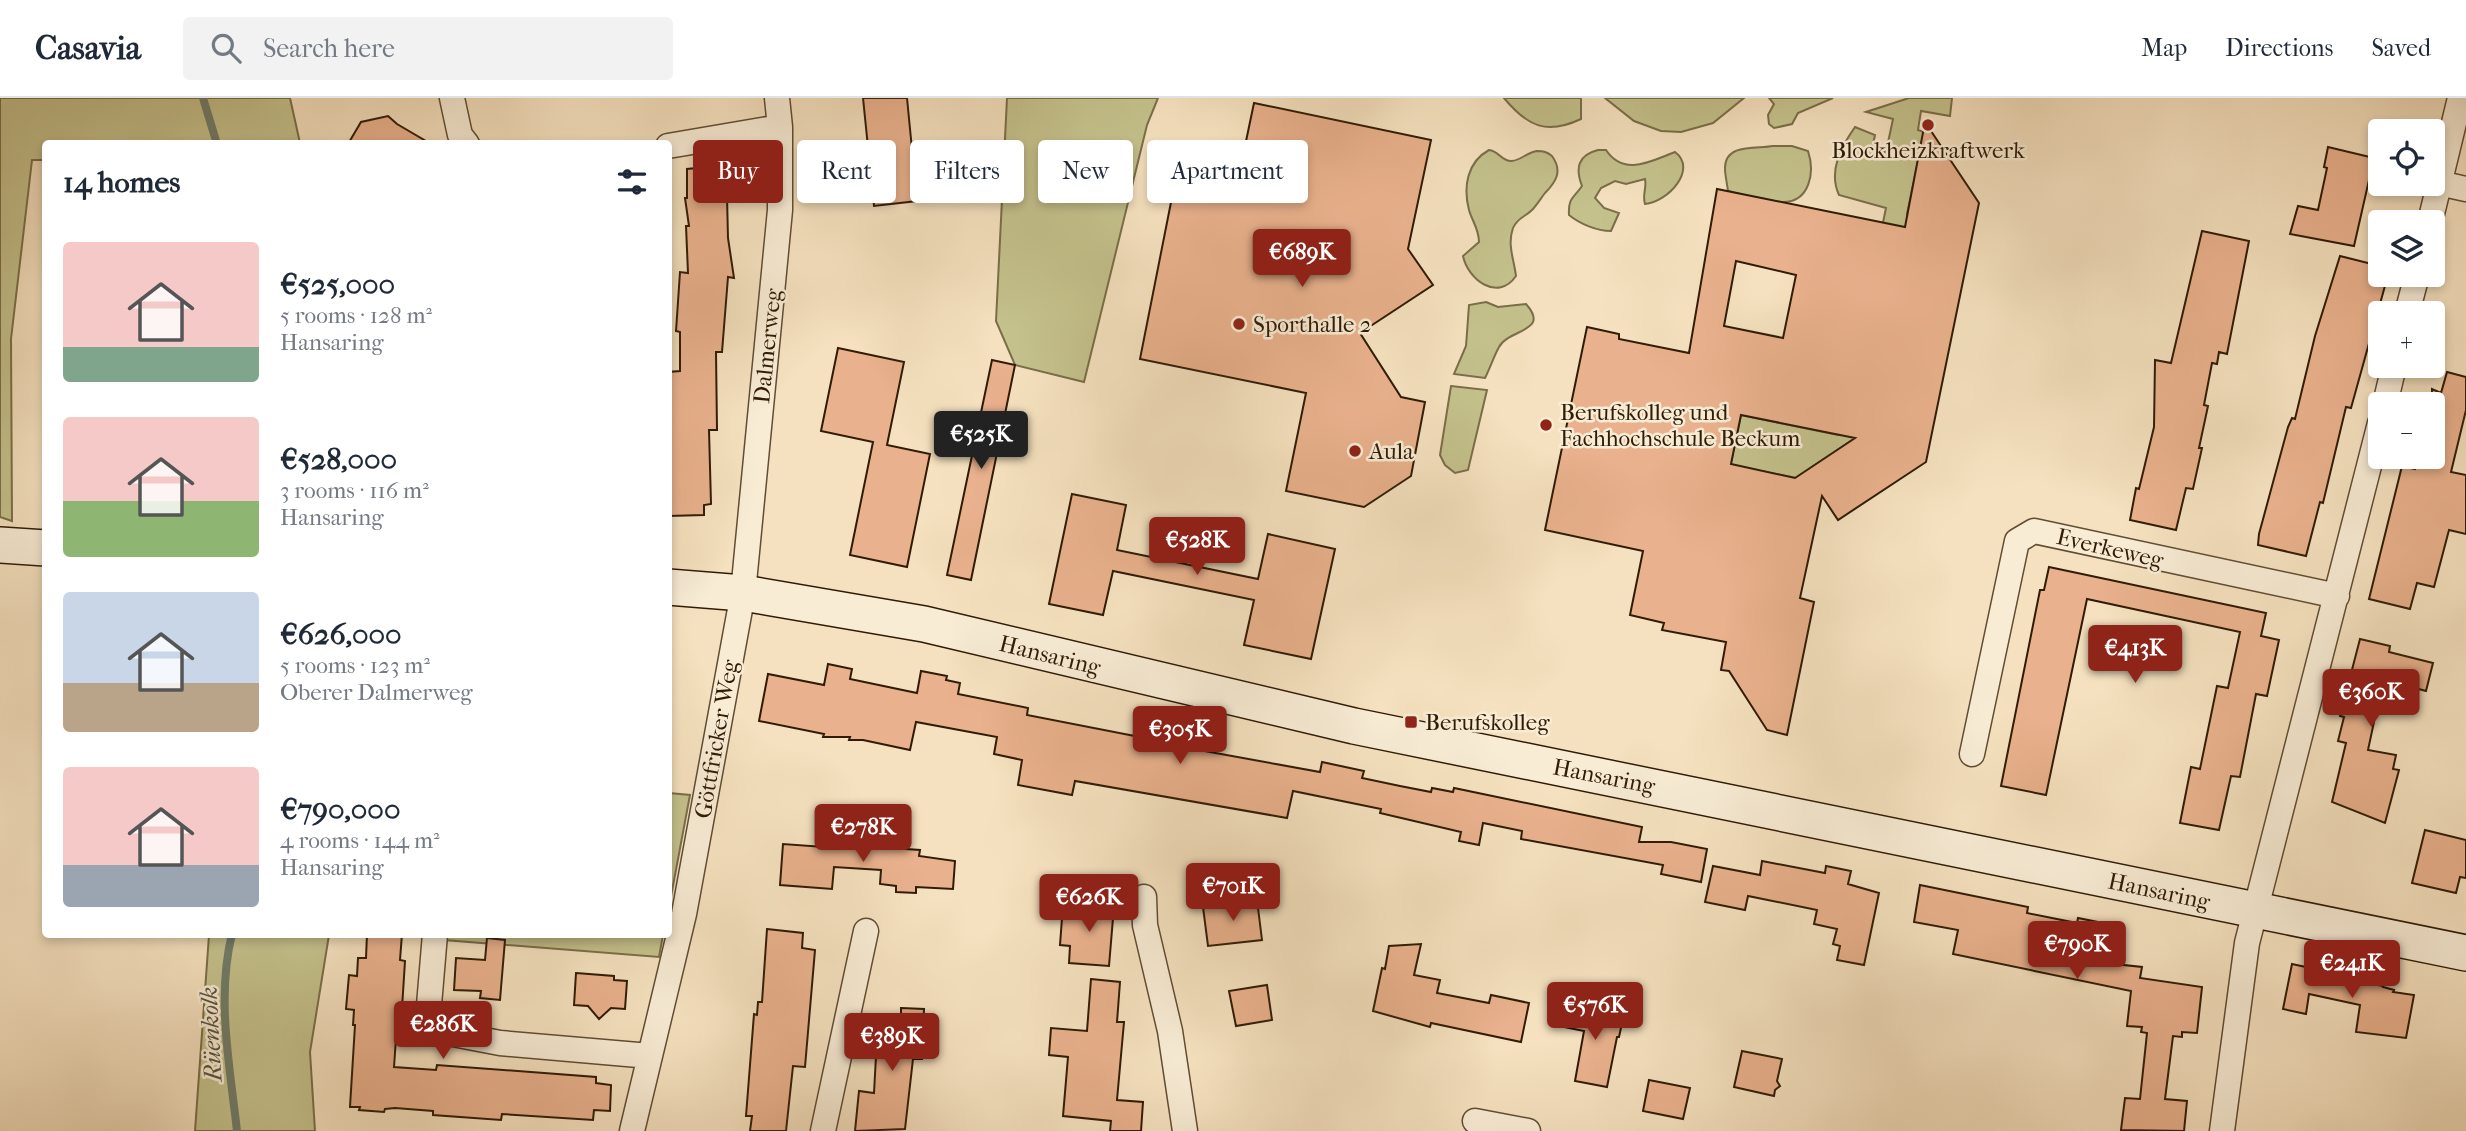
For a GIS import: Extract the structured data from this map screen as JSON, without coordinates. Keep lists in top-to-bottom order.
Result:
{
  "streets": {
    "street": [
      "Dalmerweg",
      "Everkeweg",
      "Hansaring",
      "Göttfricker Weg"
    ]
  },
  "crossings": [
    ["Dalmerweg", "Hansaring"],
    ["Dalmerweg", "Göttfricker Weg"],
    ["Hansaring", "Göttfricker Weg"]
  ],
  "water": ["Rüenkolk"],
  "places": {
    "other": [
      "Blockheizkraftwerk",
      "Sporthalle 2",
      "Berufskolleg und Fachhochschule Beckum",
      "Aula"
    ],
    "transit": ["Berufskolleg"]
  },
  "page": {
    "header": "Casavia",
    "search": "Search here",
    "nav": ["Map", "Directions", "Saved"],
    "map_buttons": ["+", "−"],
    "chip": [
      "Buy",
      "Rent",
      "Filters",
      "New",
      "Apartment"
    ],
    "heading": "14 homes",
    "list": [
      {
        "name": "€525,000",
        "note": "5 rooms · 128 m² · Hansaring"
      },
      {
        "name": "€528,000",
        "note": "3 rooms · 116 m² · Hansaring"
      },
      {
        "name": "€626,000",
        "note": "5 rooms · 123 m² · Oberer Dalmerweg"
      },
      {
        "name": "€790,000",
        "note": "4 rooms · 144 m² · Hansaring"
      }
    ],
    "price": [
      "€689K",
      "€525K",
      "€528K",
      "€413K",
      "€360K",
      "€305K",
      "€278K",
      "€701K",
      "€626K",
      "€790K",
      "€241K",
      "€576K",
      "€286K",
      "€389K"
    ]
  }
}
